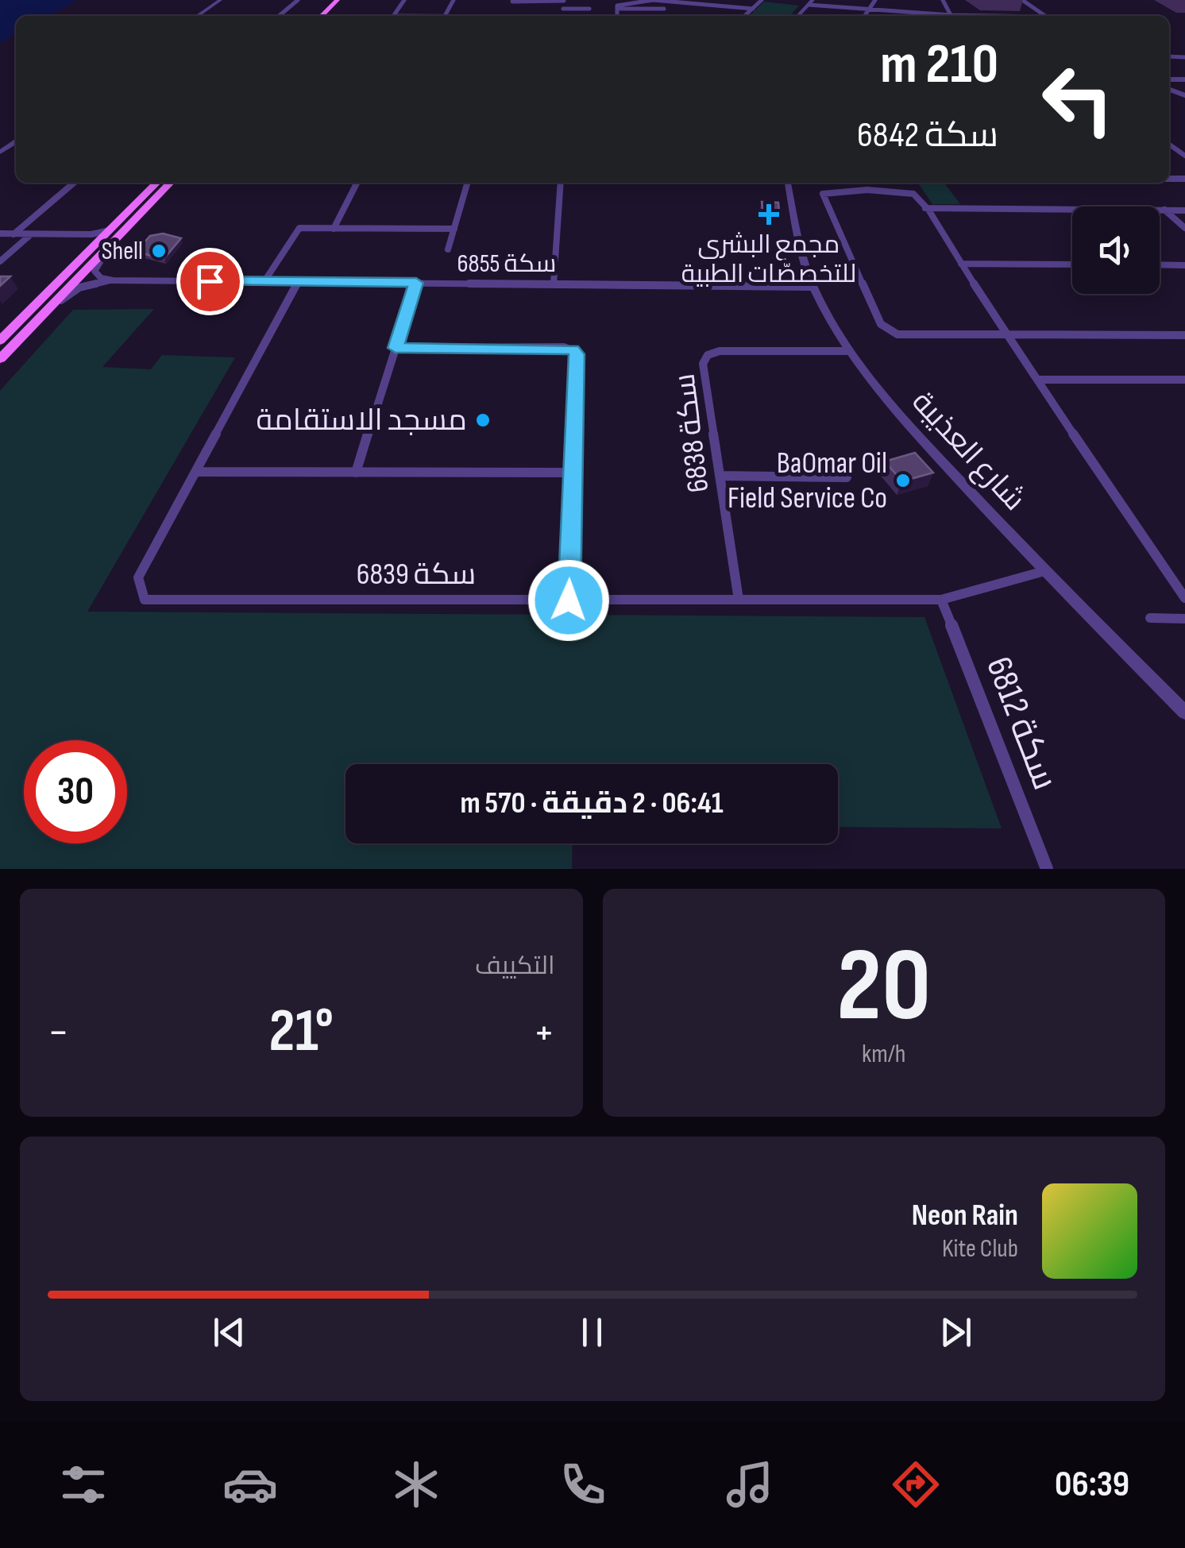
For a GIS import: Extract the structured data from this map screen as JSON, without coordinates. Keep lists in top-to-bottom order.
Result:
{
  "streets": {
    "street": [
      "سكة 6855",
      "سكة 6838",
      "شارع العذيبة",
      "سكة 6839",
      "سكة 6812"
    ]
  },
  "crossings": [
    ["سكة 6855", "شارع العذيبة"],
    ["سكة 6855", "سكة 6839"],
    ["سكة 6838", "شارع العذيبة"],
    ["سكة 6838", "سكة 6839"],
    ["شارع العذيبة", "سكة 6839"],
    ["سكة 6839", "سكة 6812"]
  ],
  "places": {
    "health": ["مجمع البشرى للتخصصّات الطبية"],
    "other": ["Shell", "مسجد الاستقامة", "BaOmar Oil Field Service Co"]
  },
  "page": {
    "turn": ["210 m", "سكة 6842"],
    "limit": "30",
    "trip": "06:41 · 2 دقيقة · 570 m",
    "tile": [
      ["20", "km/h"],
      "التكييف"
    ],
    "heat": ["−", "21°", "+"],
    "song": ["Neon Rain", "Kite Club"],
    "tabs": "06:39"
  }
}
